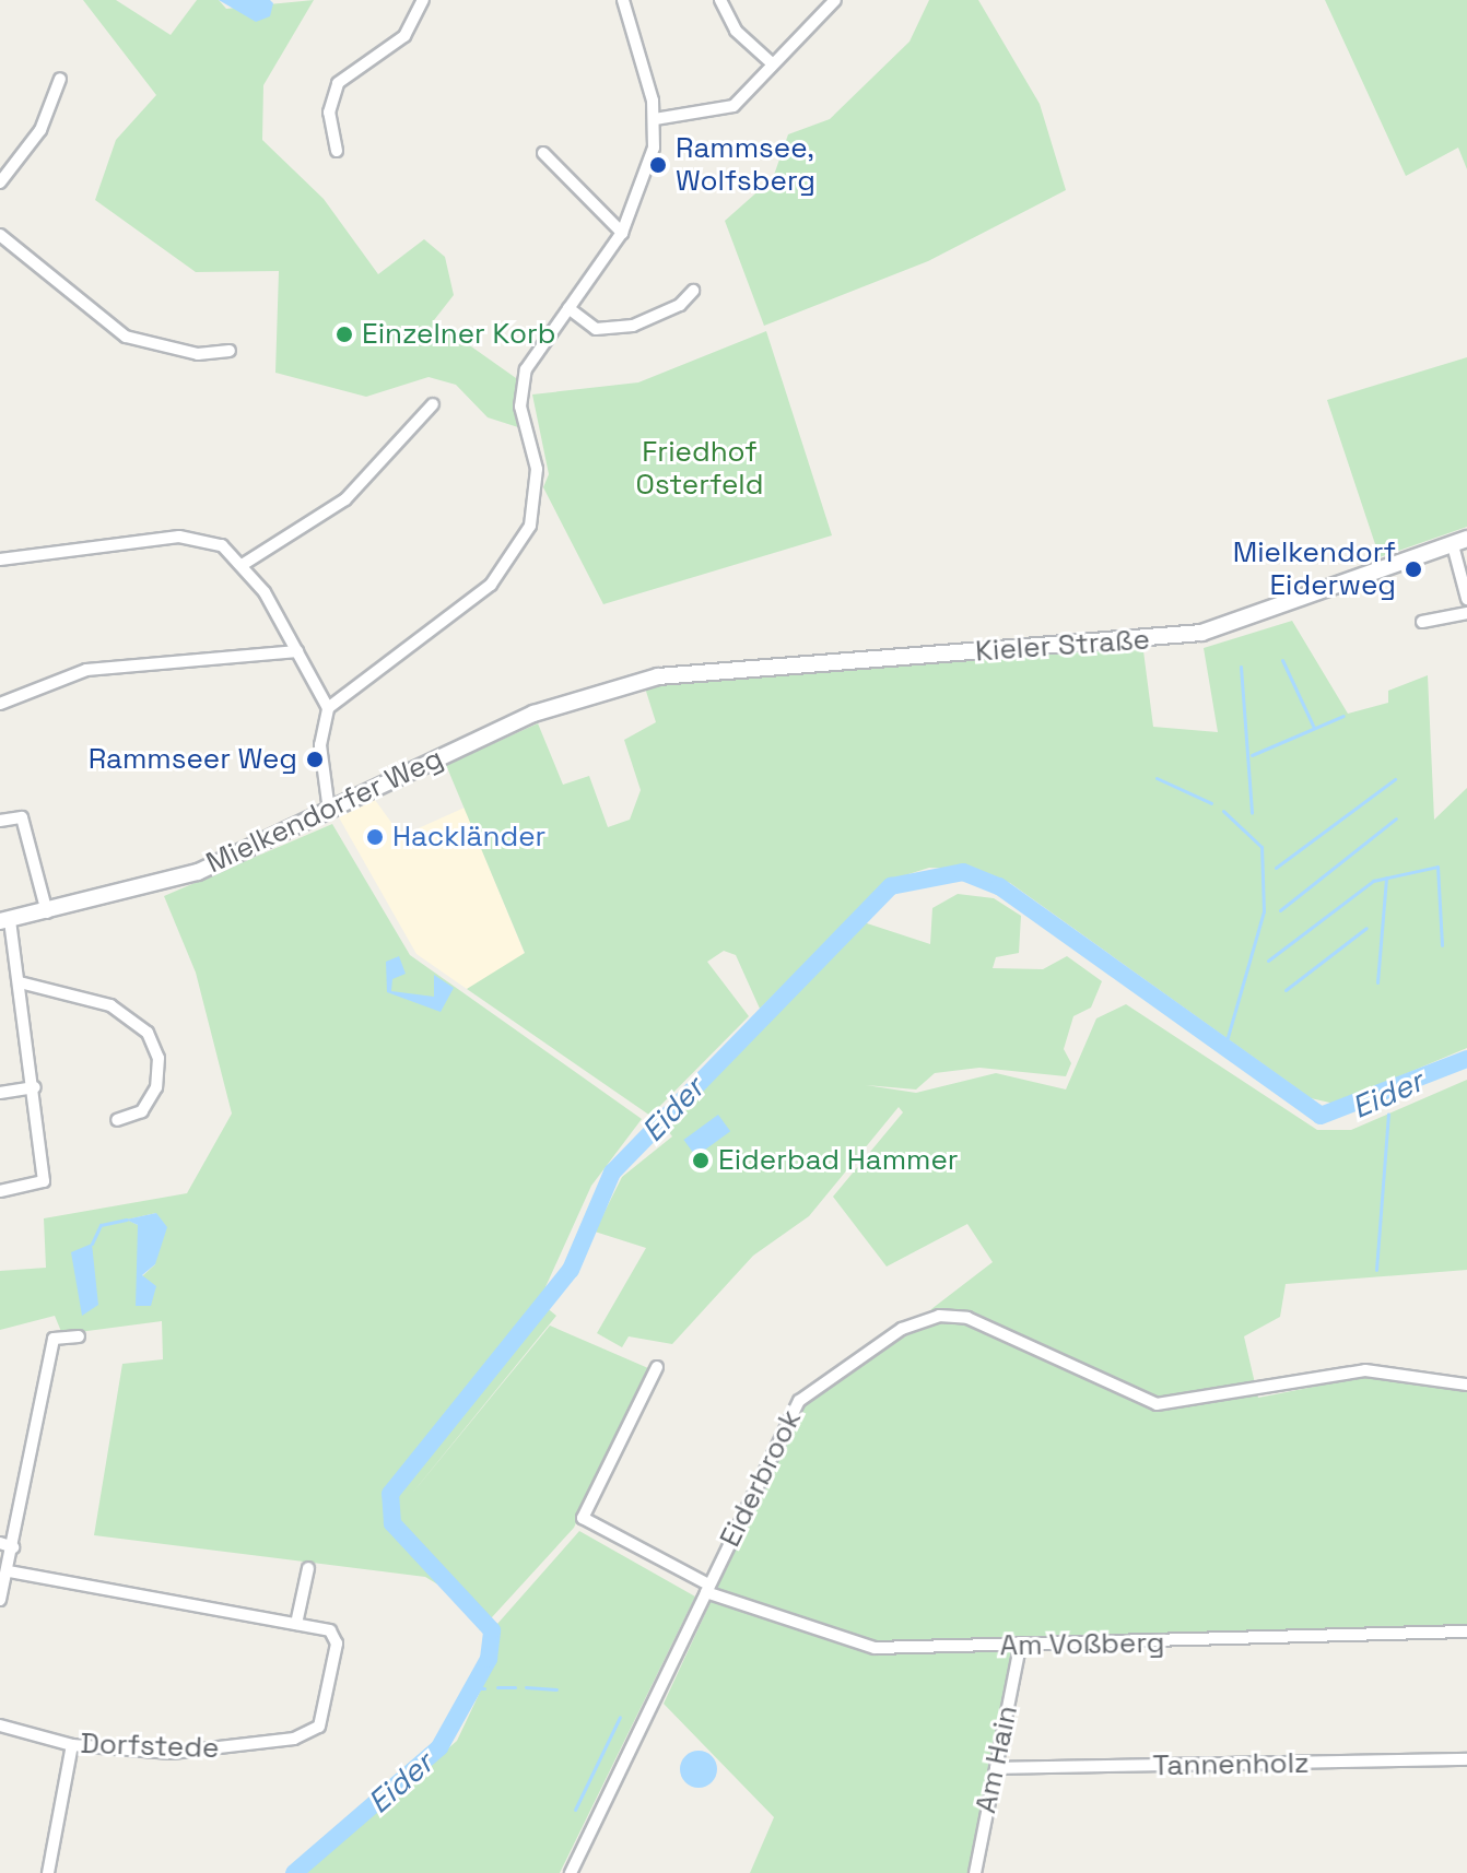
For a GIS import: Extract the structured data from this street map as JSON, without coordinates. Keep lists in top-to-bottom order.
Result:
{
  "streets": {
    "street": [
      "Kieler Straße",
      "Mielkendorfer Weg",
      "Eiderbrook",
      "Am Voßberg",
      "Dorfstede",
      "Am Hain",
      "Tannenholz"
    ]
  },
  "crossings": [
    ["Kieler Straße", "Mielkendorfer Weg"],
    ["Eiderbrook", "Am Voßberg"],
    ["Am Voßberg", "Am Hain"],
    ["Am Hain", "Tannenholz"]
  ],
  "water": ["Eider"],
  "parks": ["Friedhof Osterfeld"],
  "places": [
    "Rammsee, Wolfsberg",
    "Einzelner Korb",
    "Mielkendorf Eiderweg",
    "Rammseer Weg",
    "Hackländer",
    "Eiderbad Hammer"
  ]
}
